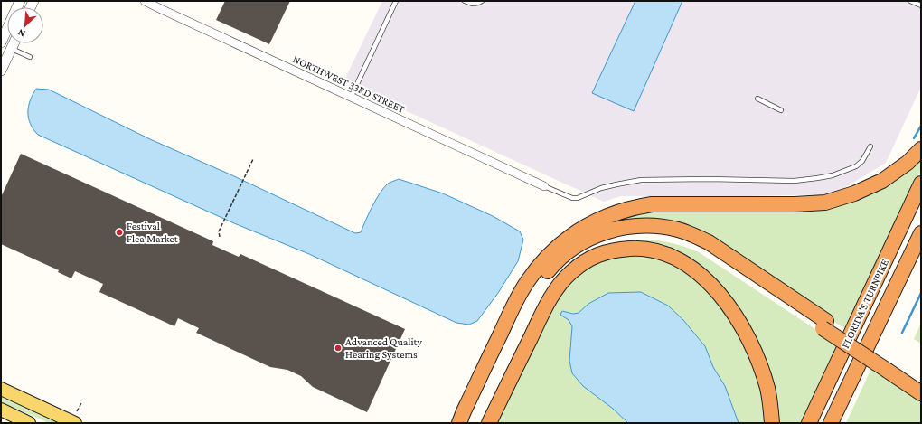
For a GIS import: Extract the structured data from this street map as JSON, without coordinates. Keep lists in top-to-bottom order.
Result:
{
  "streets": {
    "highway": ["FLORIDA'S TURNPIKE"],
    "street": ["NORTHWEST 33RD STREET"]
  },
  "places": ["Festival Flea Market", "Advanced Quality Hearing Systems"],
  "north": "bottom left"
}
